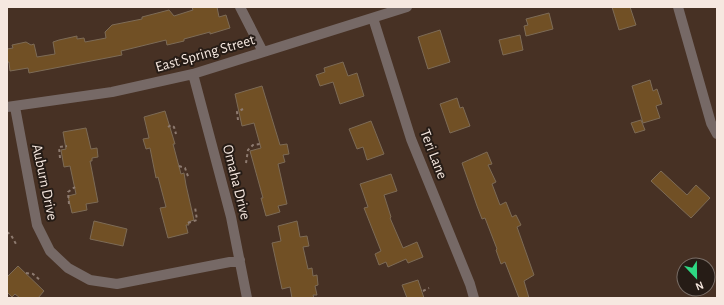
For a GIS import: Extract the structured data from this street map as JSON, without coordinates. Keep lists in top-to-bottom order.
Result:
{
  "streets": {
    "street": [
      "East Spring Street",
      "Teri Lane",
      "Auburn Drive",
      "Omaha Drive"
    ]
  },
  "crossings": [
    ["East Spring Street", "Teri Lane"],
    ["East Spring Street", "Auburn Drive"],
    ["East Spring Street", "Omaha Drive"],
    ["Auburn Drive", "Omaha Drive"]
  ],
  "north": "bottom"
}
